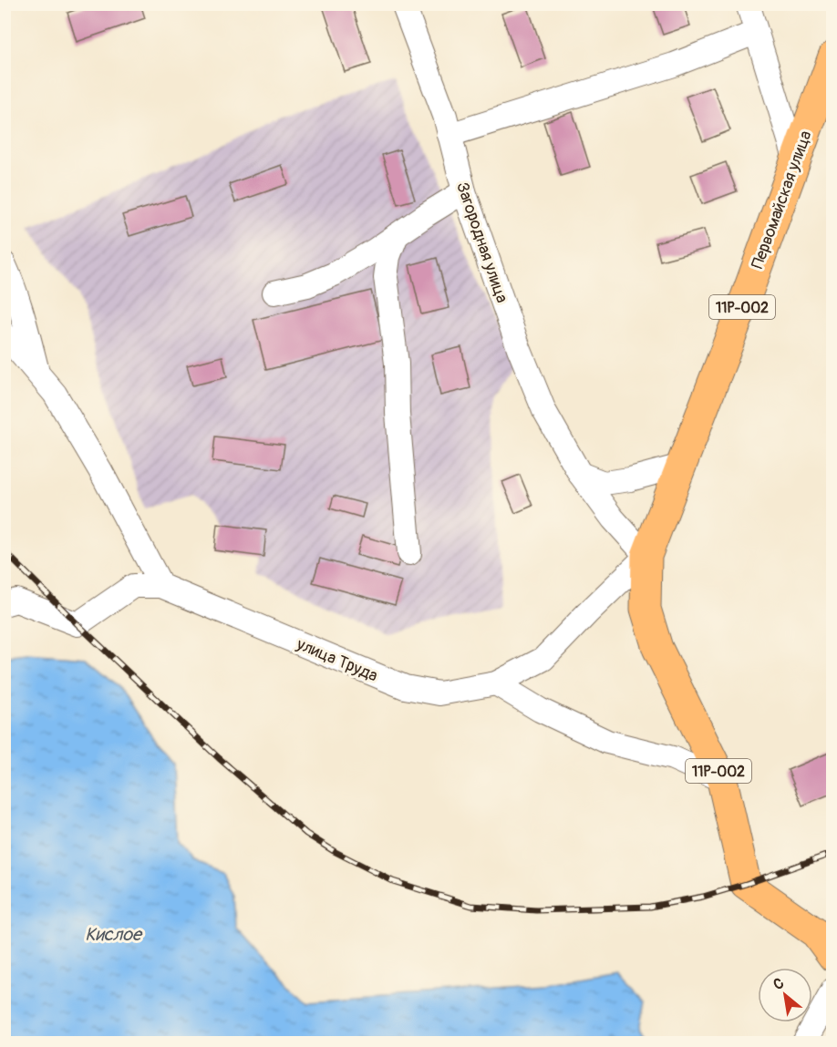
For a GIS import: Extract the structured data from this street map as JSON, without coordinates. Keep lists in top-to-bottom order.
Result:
{
  "streets": {
    "main road": ["Первомайская улица", "11Р-002"],
    "street": ["Загородная улица", "улица Труда"]
  },
  "crossings": [
    ["Первомайская улица", "Загородная улица"],
    ["Первомайская улица", "11Р-002"],
    ["Первомайская улица", "улица Труда"],
    ["Загородная улица", "11Р-002"],
    ["Загородная улица", "улица Труда"],
    ["11Р-002", "улица Труда"]
  ],
  "water": ["Кислое"],
  "north": "top left"
}
